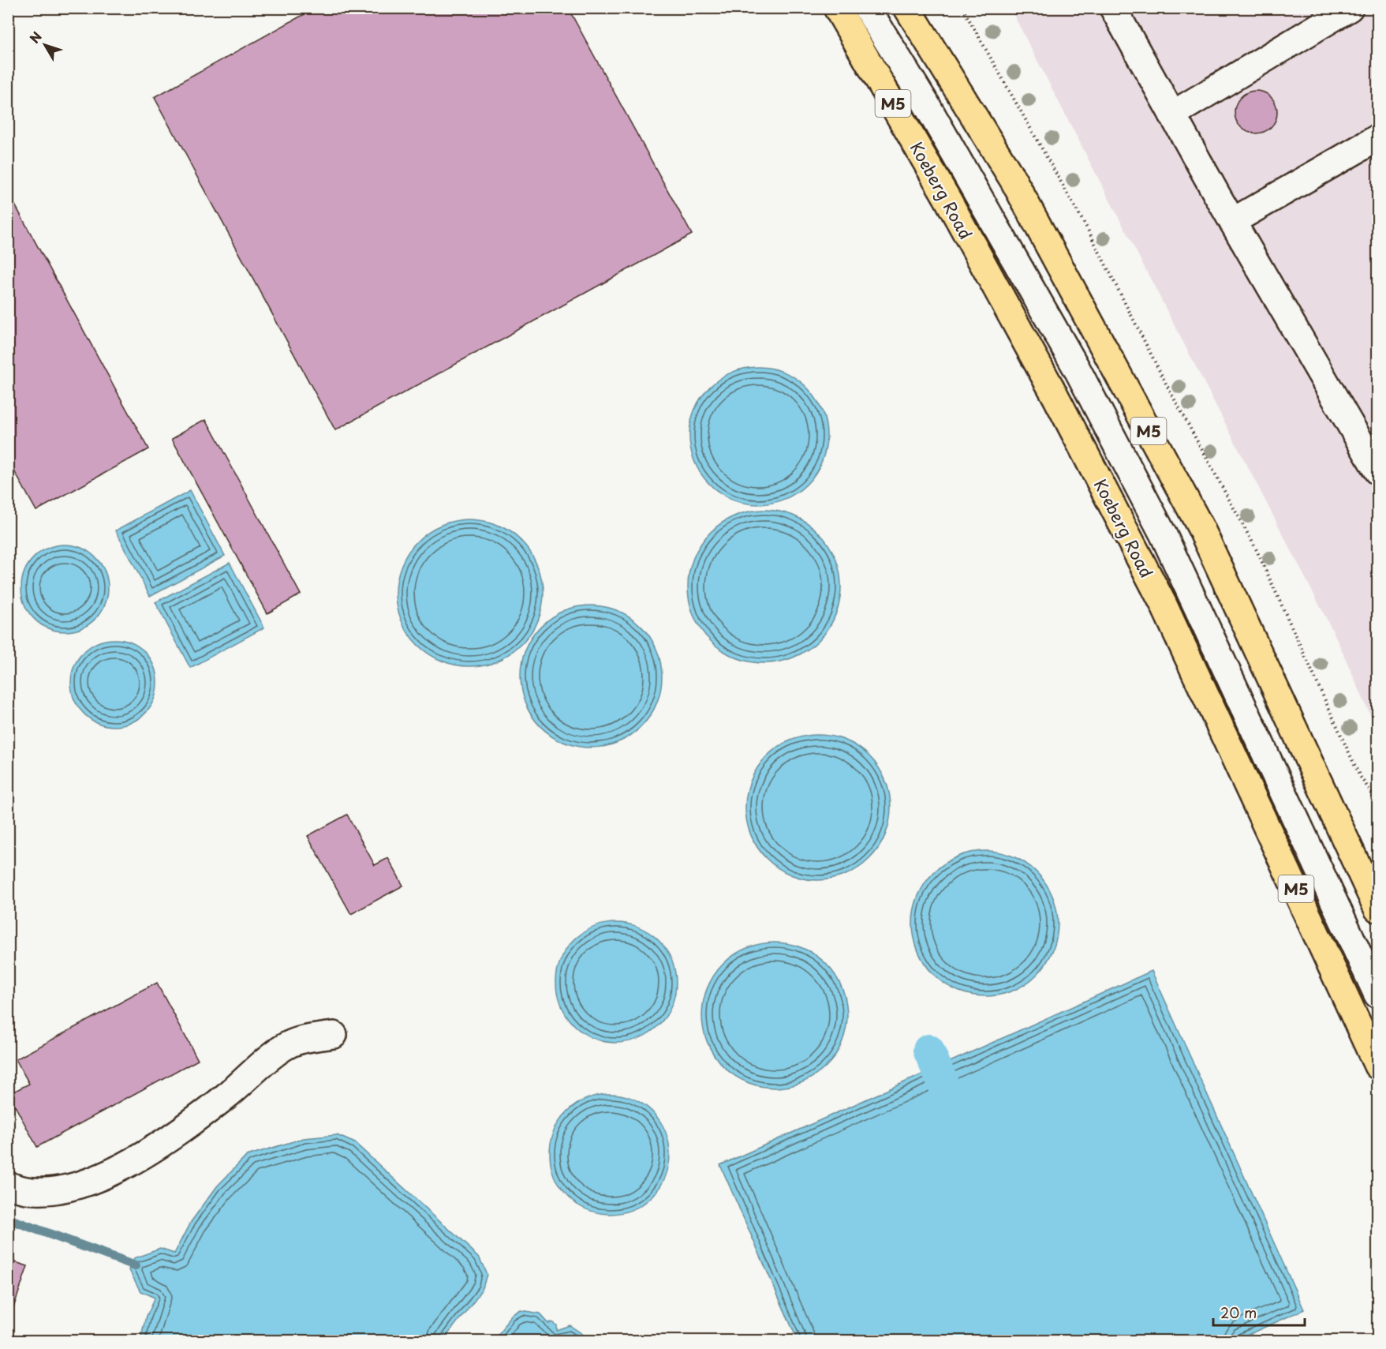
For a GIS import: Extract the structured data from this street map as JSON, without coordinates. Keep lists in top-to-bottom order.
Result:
{
  "streets": {
    "main road": ["M5", "Koeberg Road"]
  },
  "scale_bar": "20 m",
  "north": "top left"
}
